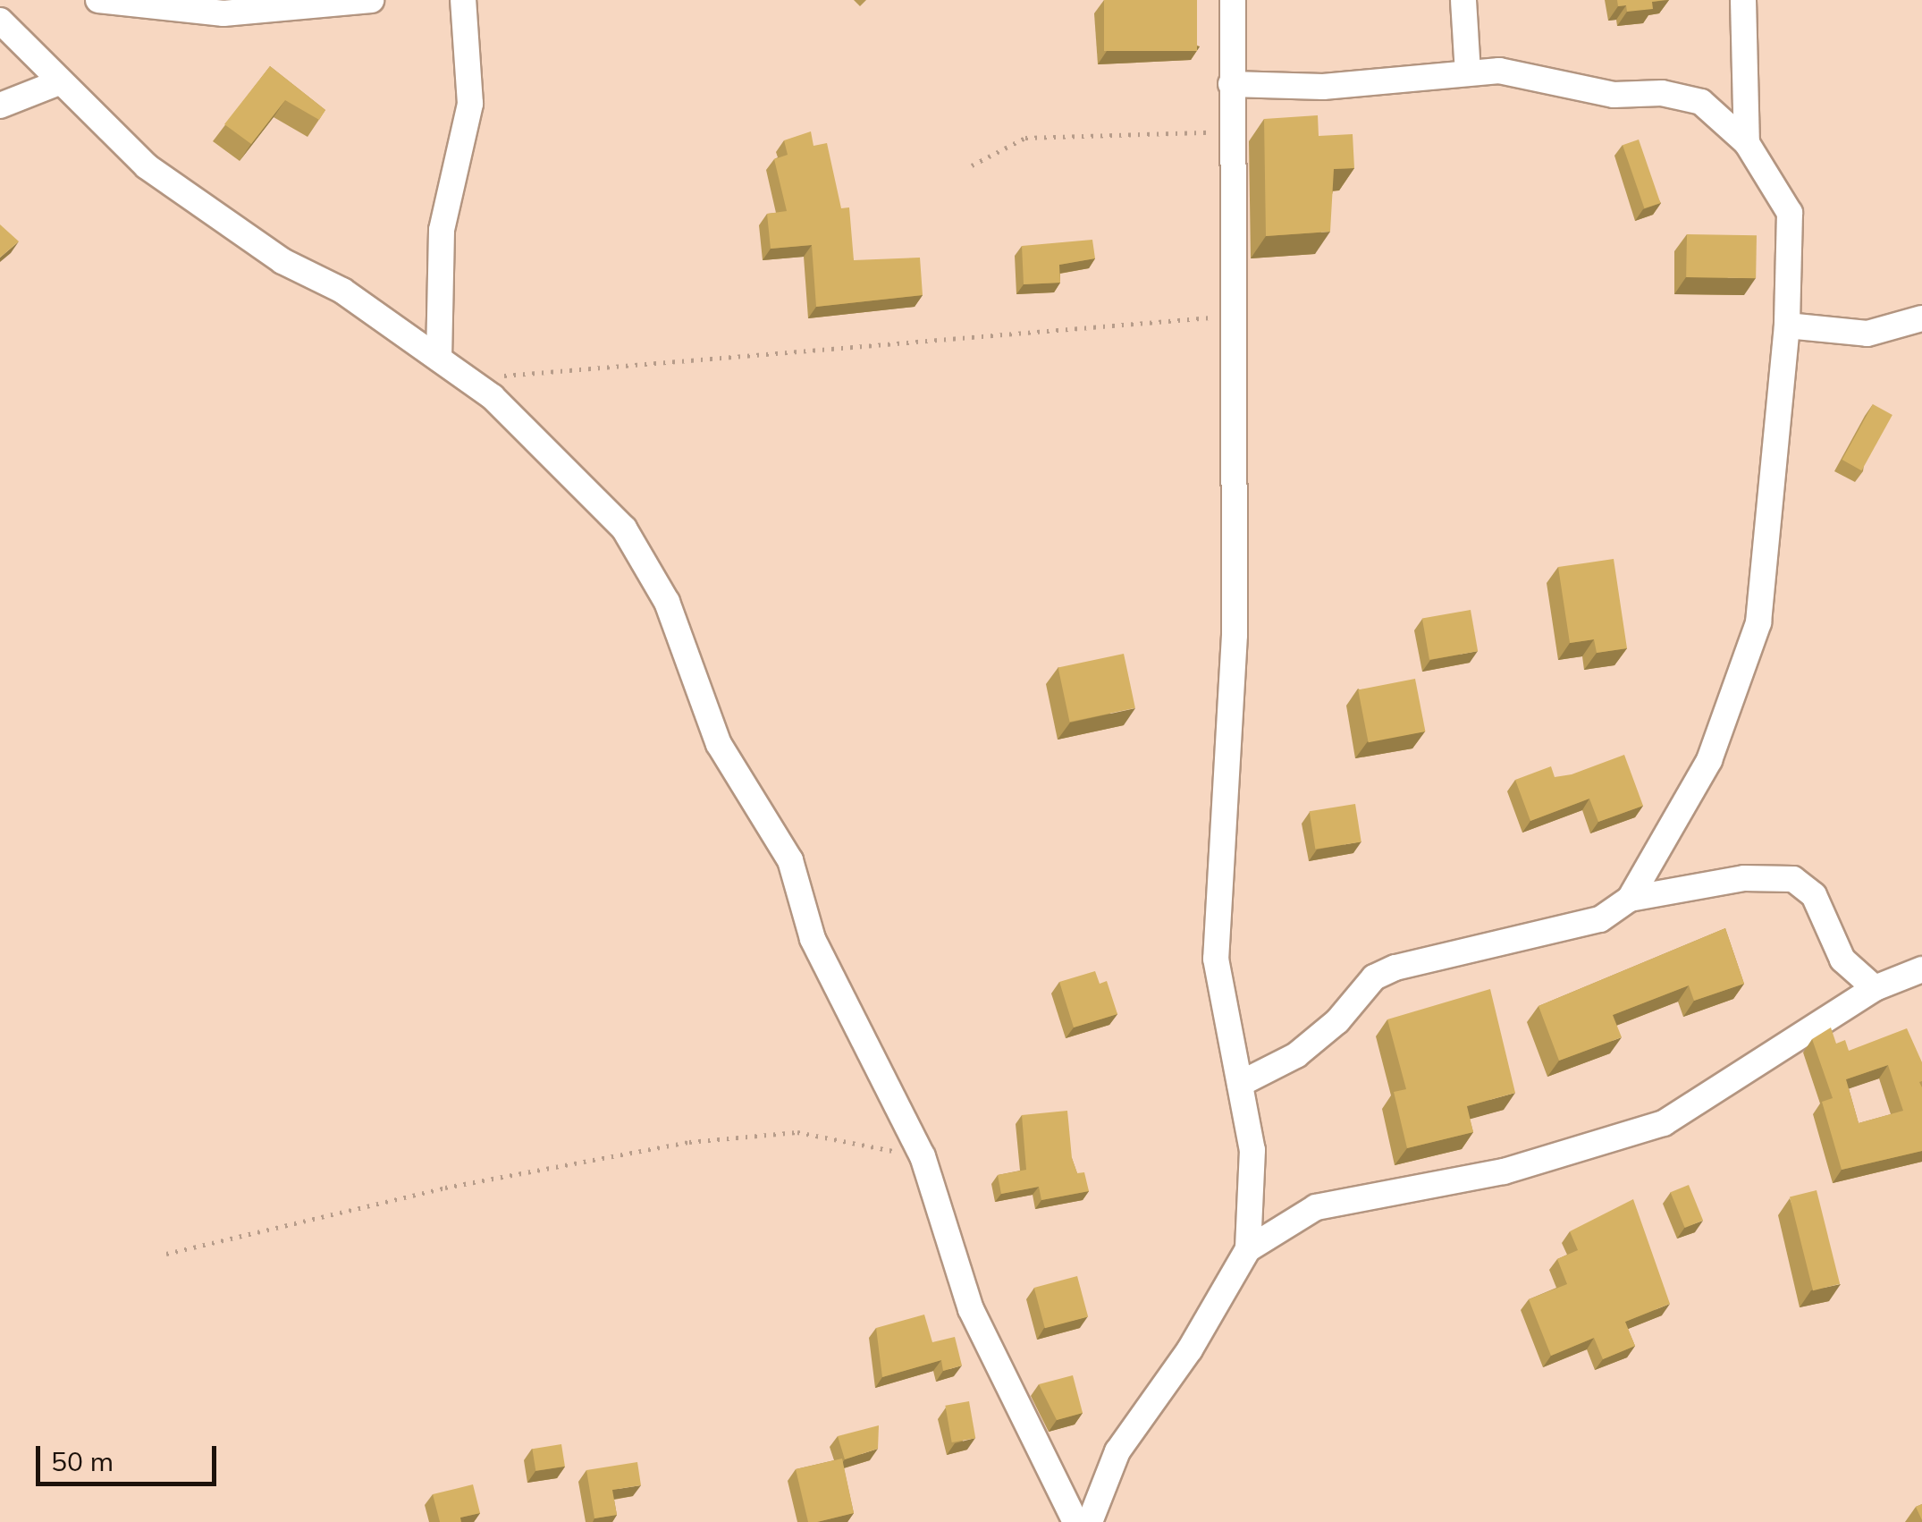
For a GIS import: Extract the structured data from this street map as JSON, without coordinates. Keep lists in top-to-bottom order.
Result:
{
  "scale_bar": "50 m"
}
